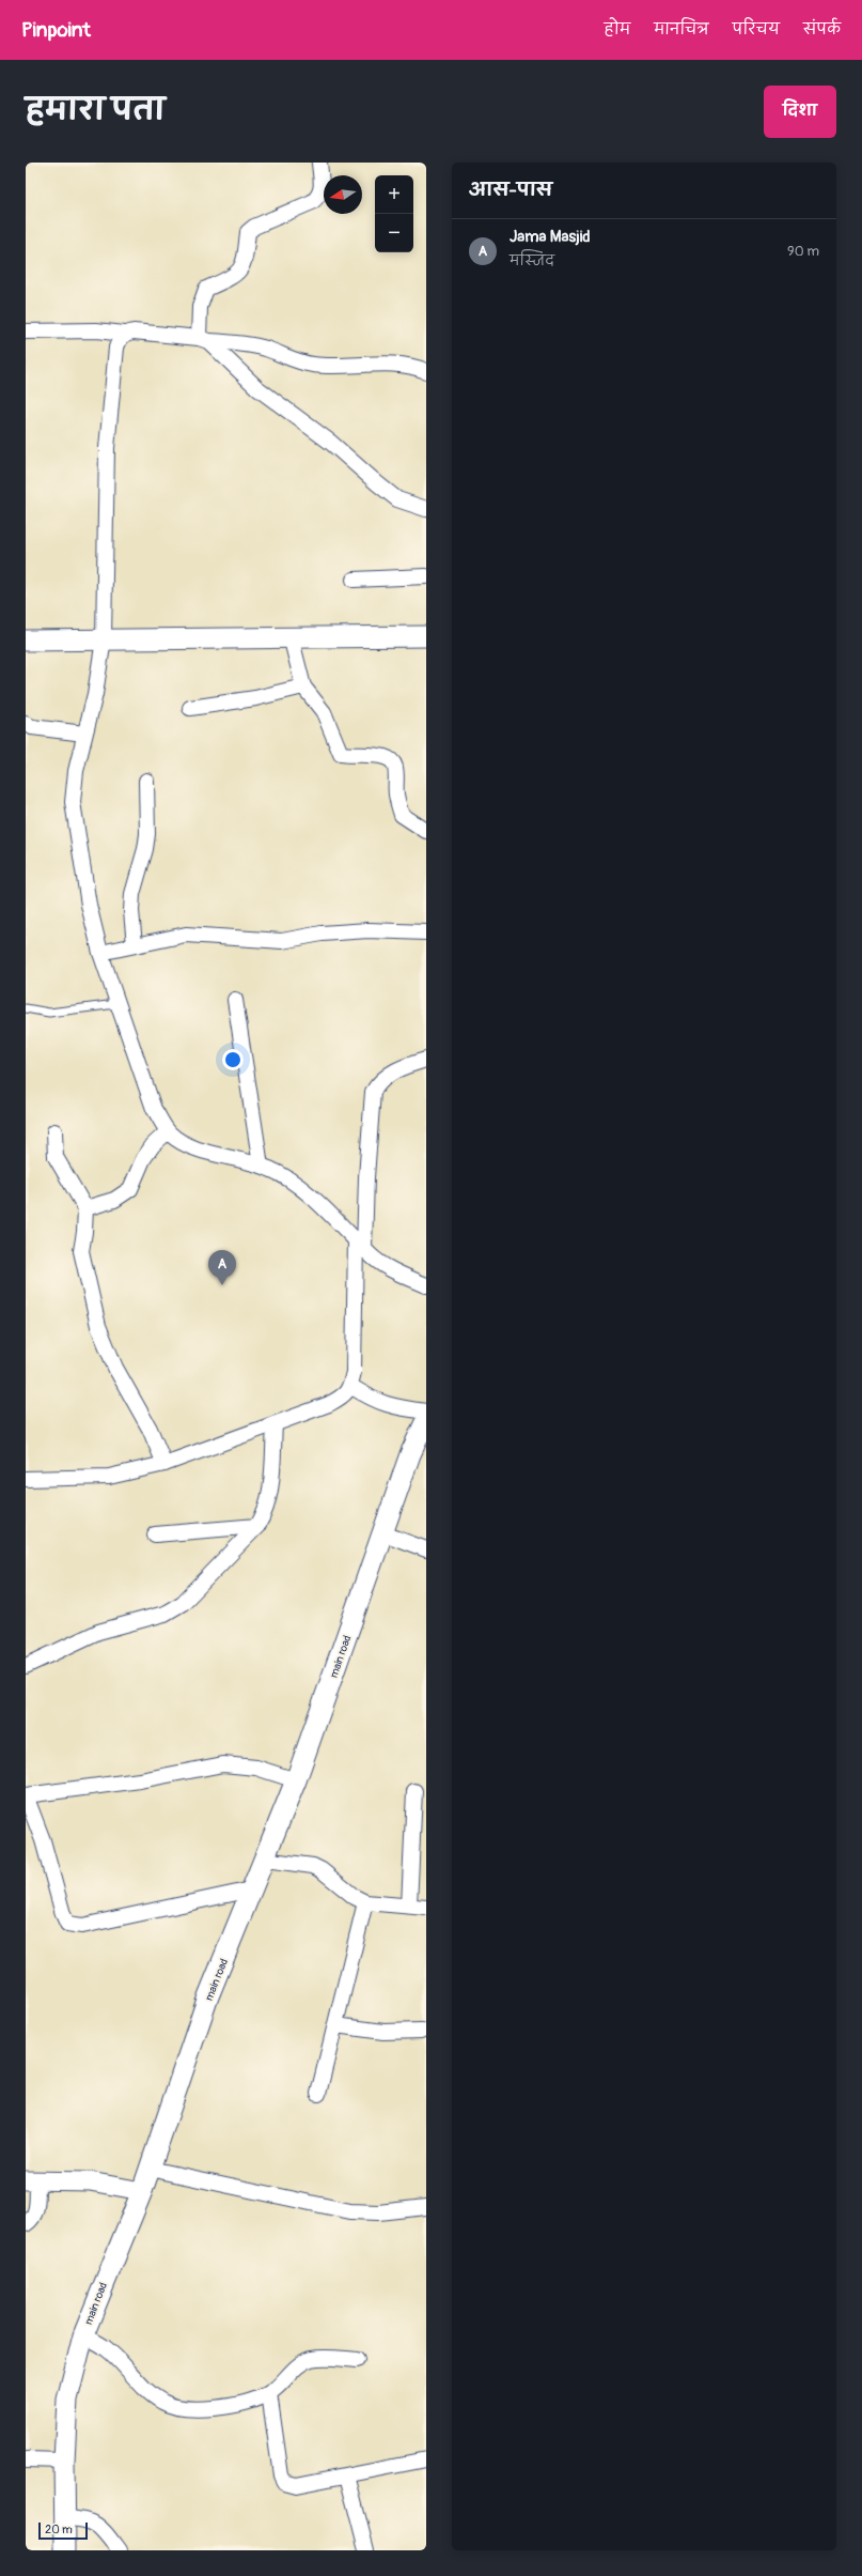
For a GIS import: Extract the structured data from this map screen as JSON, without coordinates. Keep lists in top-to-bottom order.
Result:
{
  "streets": {
    "main road": ["main road"]
  },
  "scale_bar": "20 m",
  "north": "left",
  "page": {
    "header": "Pinpoint",
    "nav": [
      "होम",
      "मानचित्र",
      "परिचय",
      "संपर्क"
    ],
    "title": "हमारा पता",
    "buttons": "दिशा",
    "heading": "आस-पास",
    "map_buttons": ["+", "−"],
    "list": [
      {
        "mark": "A",
        "name": "Jama Masjid",
        "note": "मस्जिद",
        "value": "90 m"
      }
    ],
    "pins": "A",
    "scale": "20 m"
  }
}
